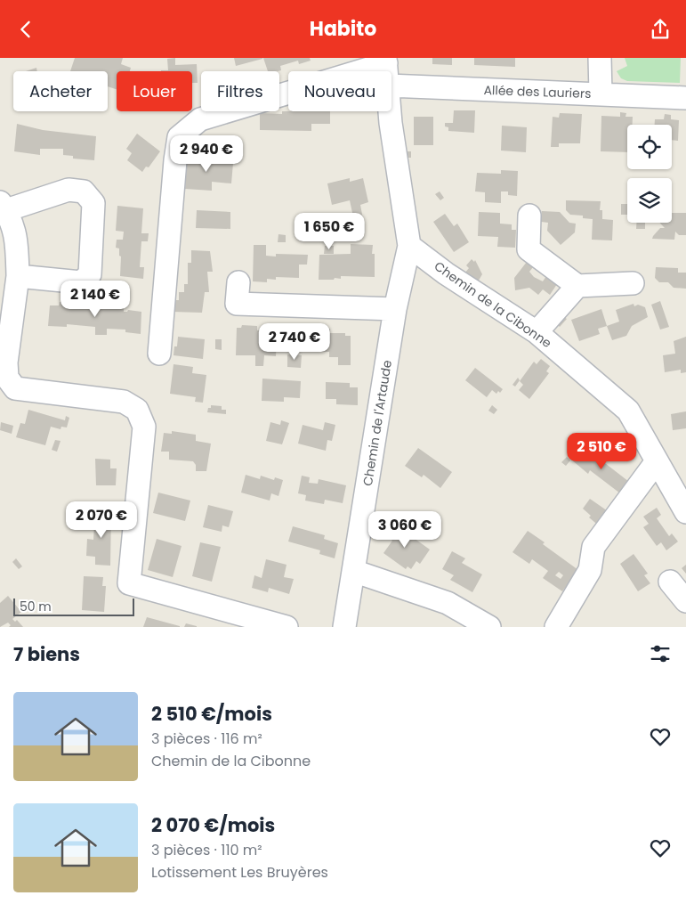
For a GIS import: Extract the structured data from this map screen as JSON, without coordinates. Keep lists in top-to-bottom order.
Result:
{
  "streets": {
    "street": ["Allée des Lauriers", "Chemin de la Cibonne", "Chemin de l'Artaude"]
  },
  "crossings": [
    ["Chemin de la Cibonne", "Chemin de l'Artaude"]
  ],
  "scale_bar": "50 m",
  "page": {
    "header": "Habito",
    "chip": [
      "Acheter",
      "Louer",
      "Filtres",
      "Nouveau"
    ],
    "price": [
      "2 940 €",
      "1 650 €",
      "2 140 €",
      "2 740 €",
      "2 510 €",
      "2 070 €",
      "3 060 €"
    ],
    "scale": "50 m",
    "heading": "7 biens",
    "list": [
      {
        "name": "2 510 €/mois",
        "note": "3 pièces · 116 m² · Chemin de la Cibonne"
      },
      {
        "name": "2 070 €/mois",
        "note": "3 pièces · 110 m² · Lotissement Les Bruyères"
      }
    ]
  }
}
